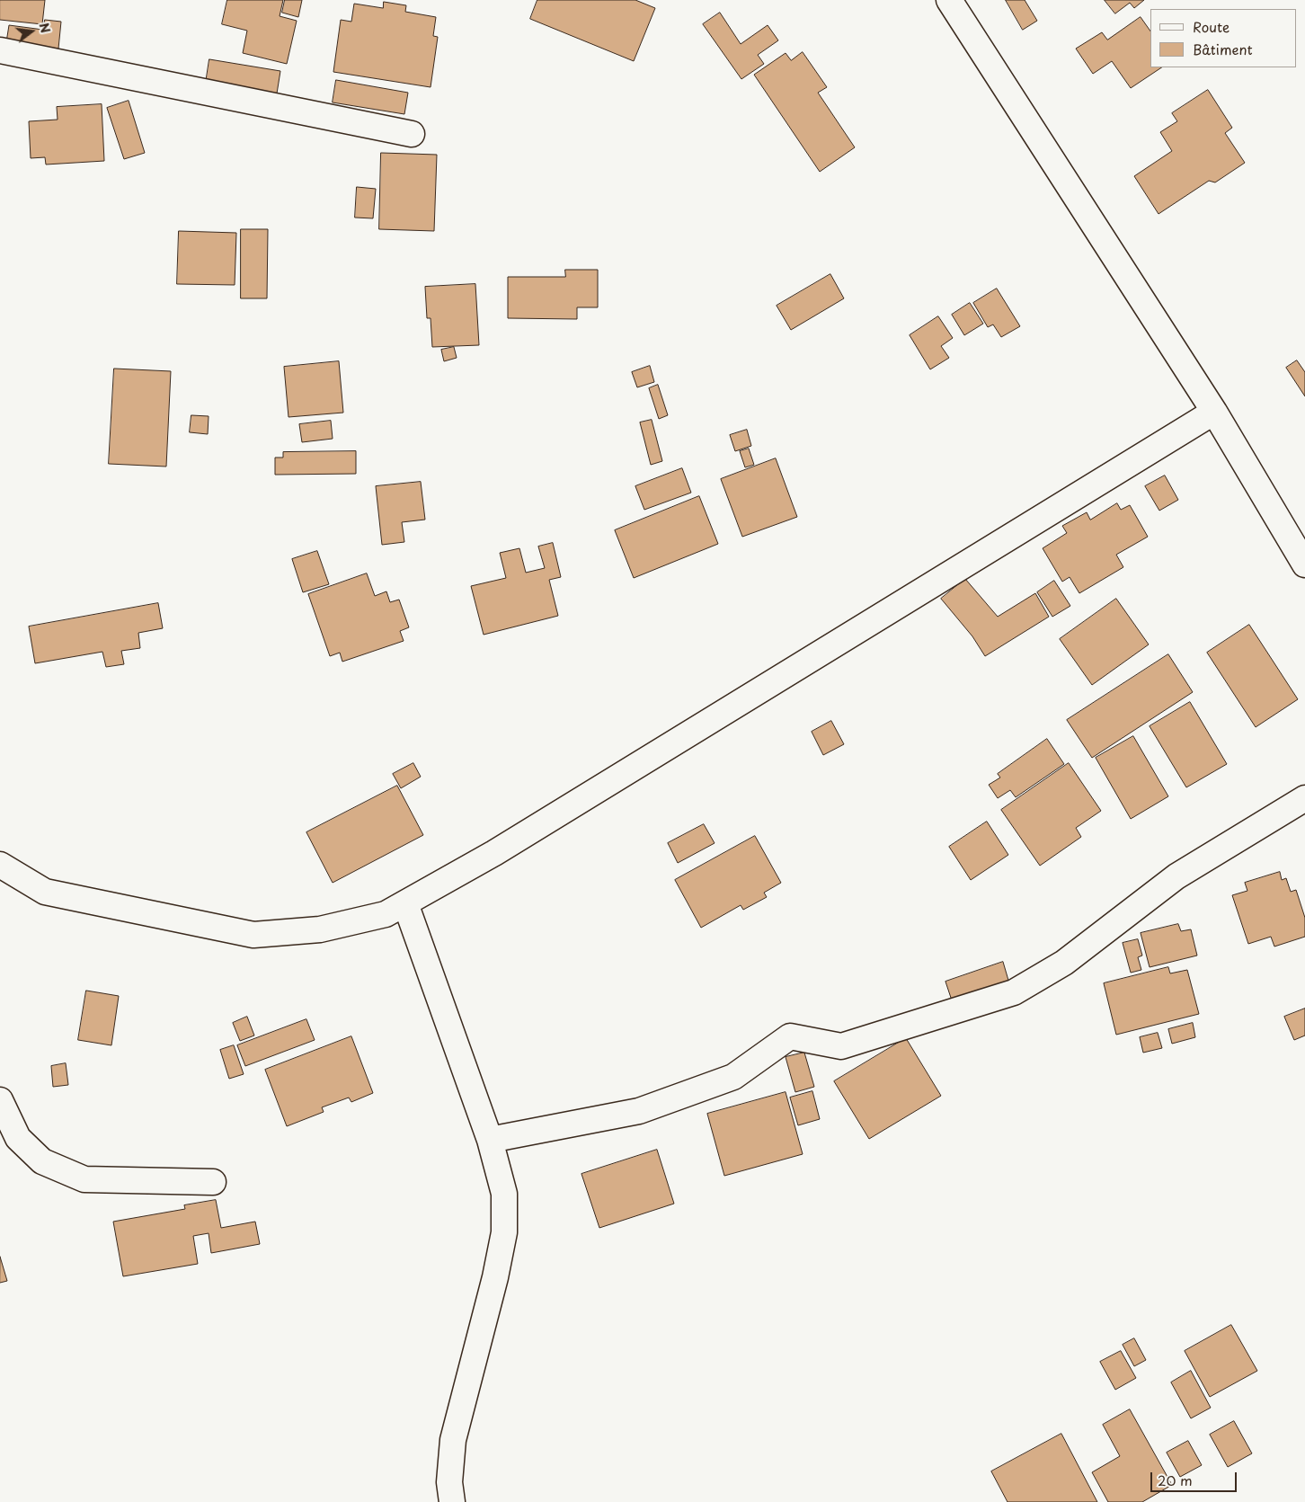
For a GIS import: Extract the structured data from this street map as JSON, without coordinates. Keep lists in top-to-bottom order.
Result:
{
  "legend": ["Route", "Bâtiment"],
  "scale_bar": "20 m",
  "north": "right"
}
